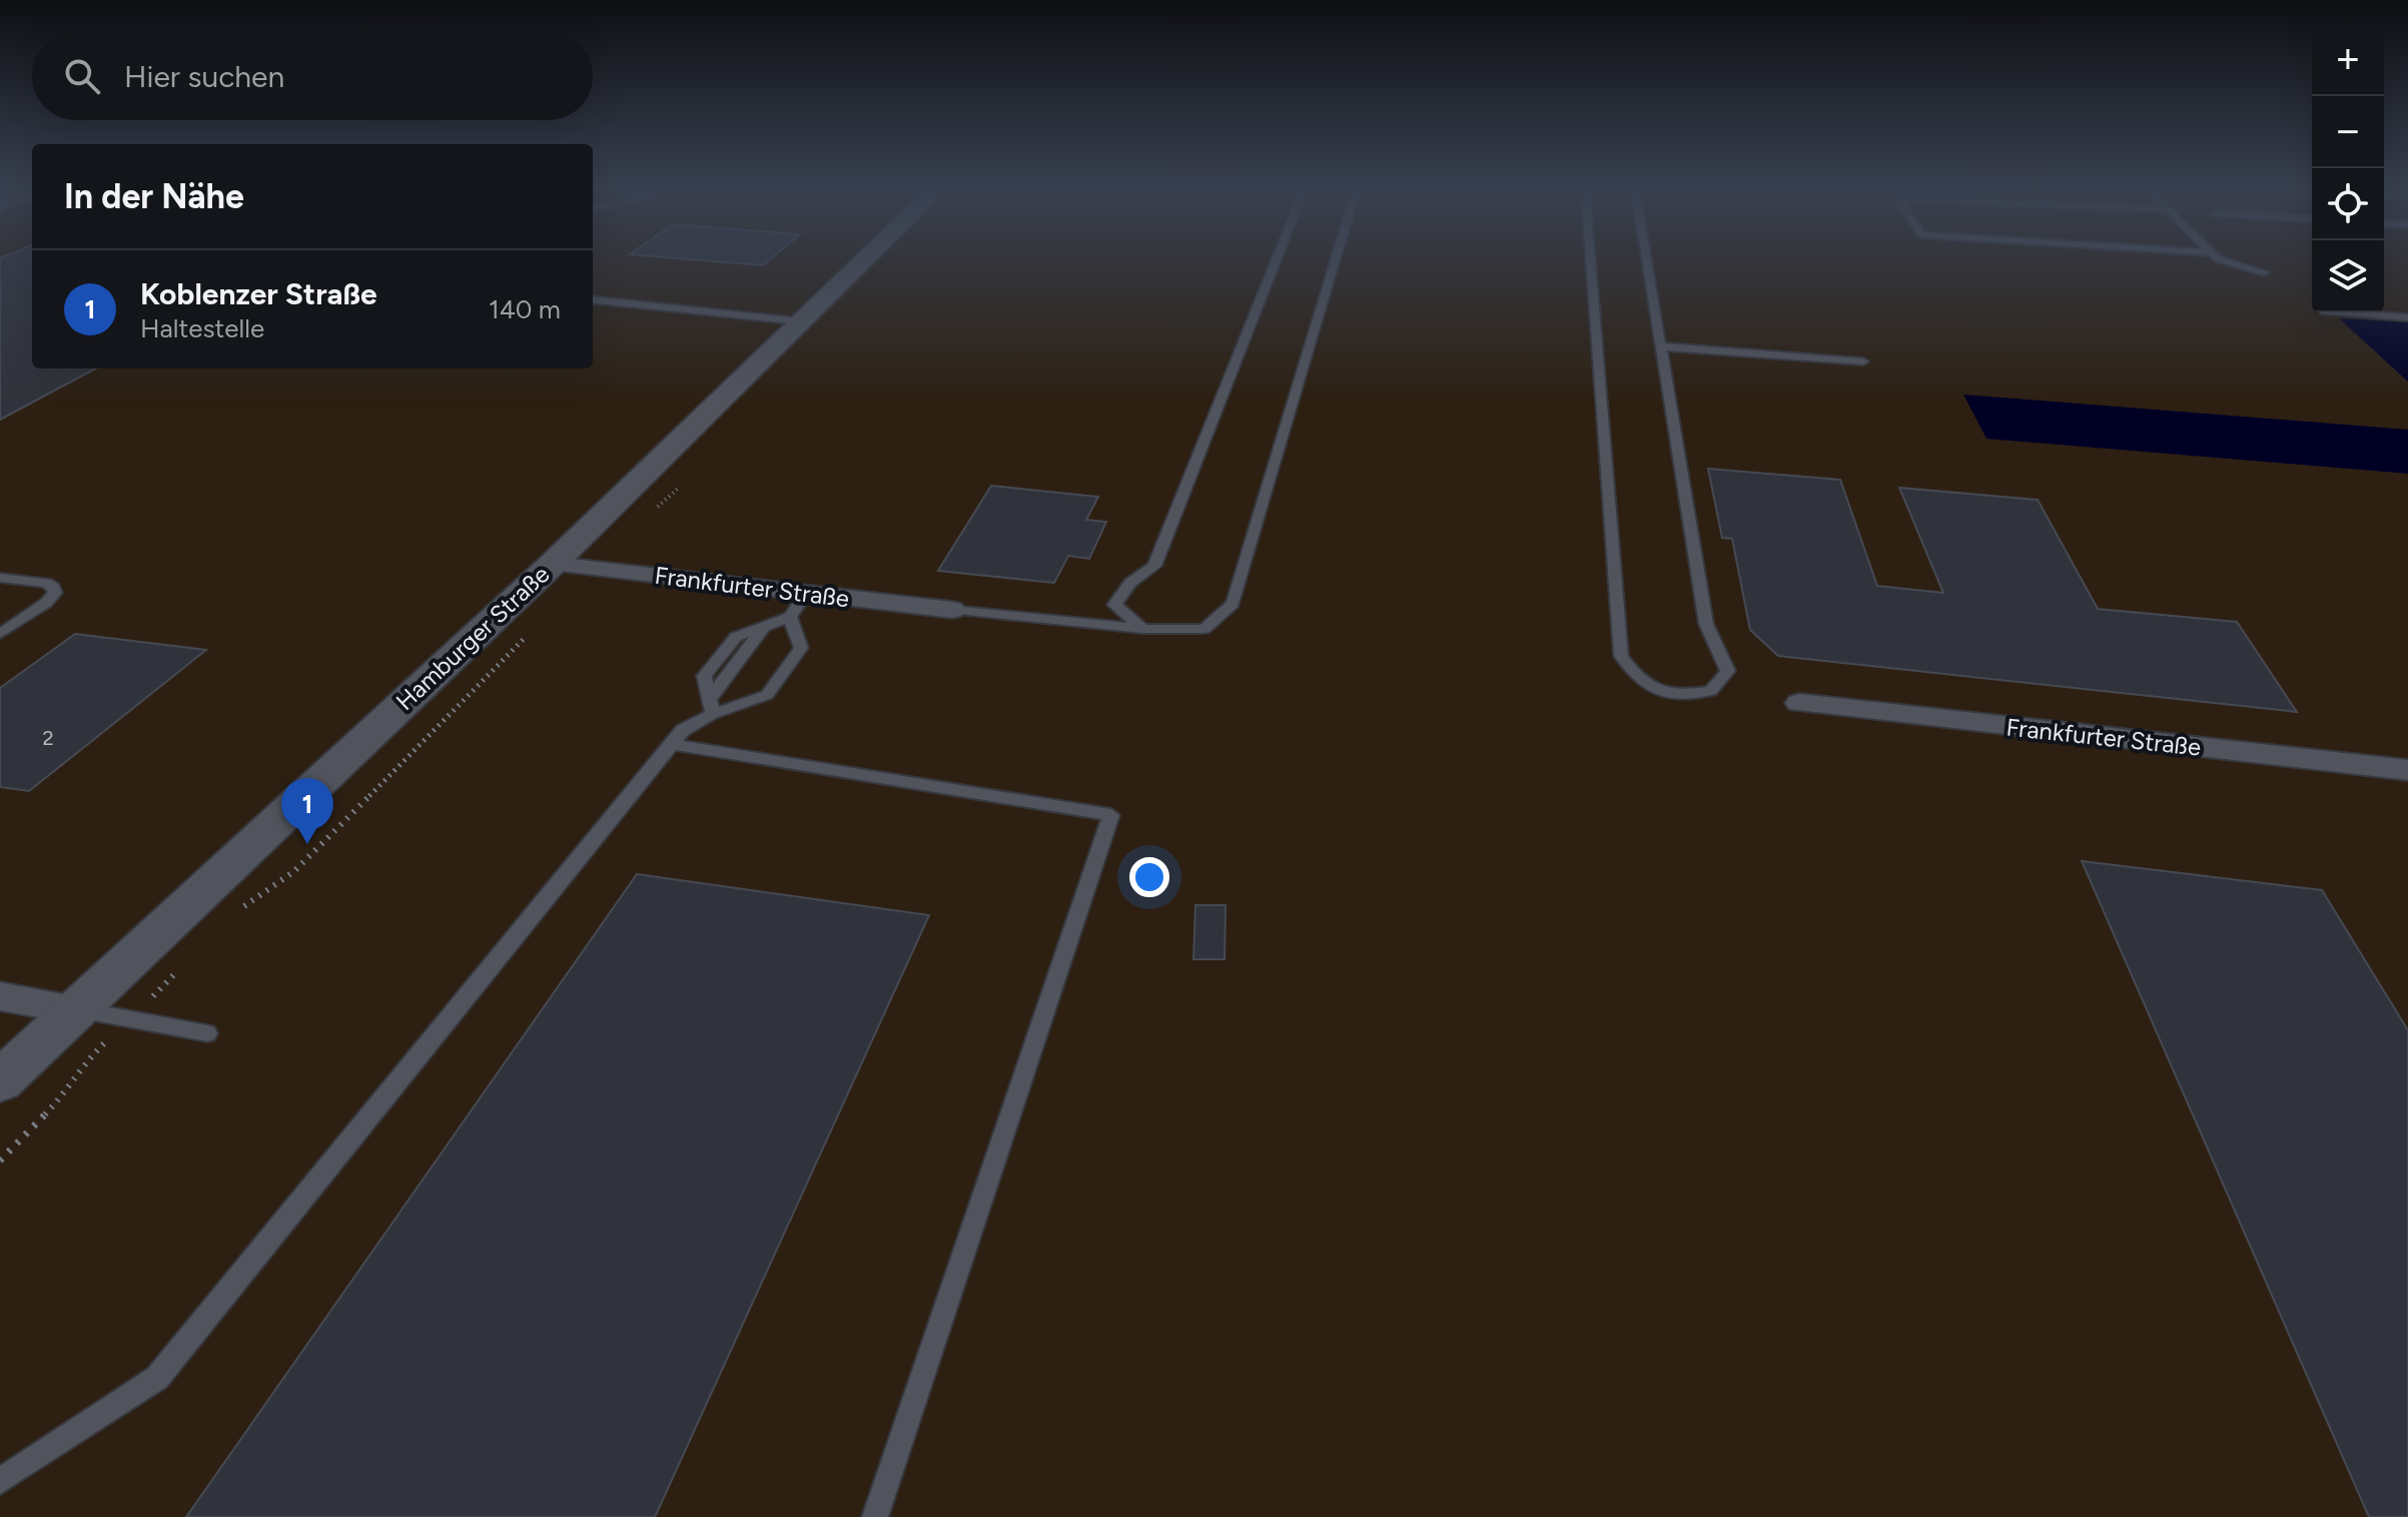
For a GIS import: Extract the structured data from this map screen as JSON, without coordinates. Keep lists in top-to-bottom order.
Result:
{
  "streets": {
    "street": ["Frankfurter Straße", "Hamburger Straße"]
  },
  "crossings": [
    ["Frankfurter Straße", "Hamburger Straße"]
  ],
  "house_numbers": ["2"],
  "page": {
    "map_buttons": ["+", "−"],
    "search": "Hier suchen",
    "heading": "In der Nähe",
    "list": [
      {
        "mark": "1",
        "name": "Koblenzer Straße",
        "note": "Haltestelle",
        "value": "140 m"
      }
    ],
    "pins": "1"
  }
}
